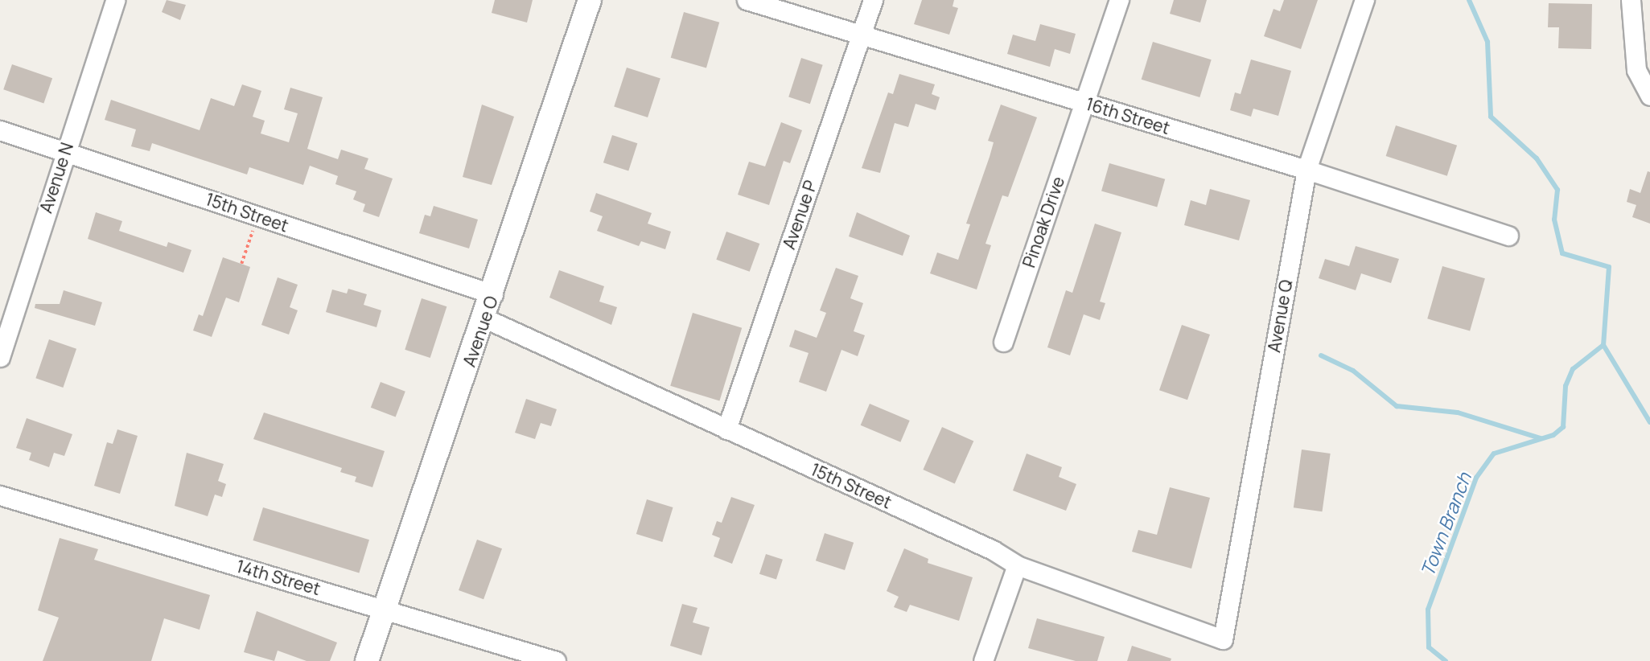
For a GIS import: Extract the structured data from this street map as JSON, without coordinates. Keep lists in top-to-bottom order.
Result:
{
  "streets": {
    "street": [
      "16th Street",
      "Avenue N",
      "15th Street",
      "Avenue P",
      "Pinoak Drive",
      "Avenue Q",
      "Avenue O",
      "14th Street"
    ]
  },
  "crossings": [
    ["16th Street", "Avenue P"],
    ["16th Street", "Pinoak Drive"],
    ["16th Street", "Avenue Q"],
    ["Avenue N", "15th Street"],
    ["15th Street", "Avenue P"],
    ["15th Street", "Avenue Q"],
    ["15th Street", "Avenue O"],
    ["Avenue O", "14th Street"]
  ],
  "water": ["Town Branch"]
}
